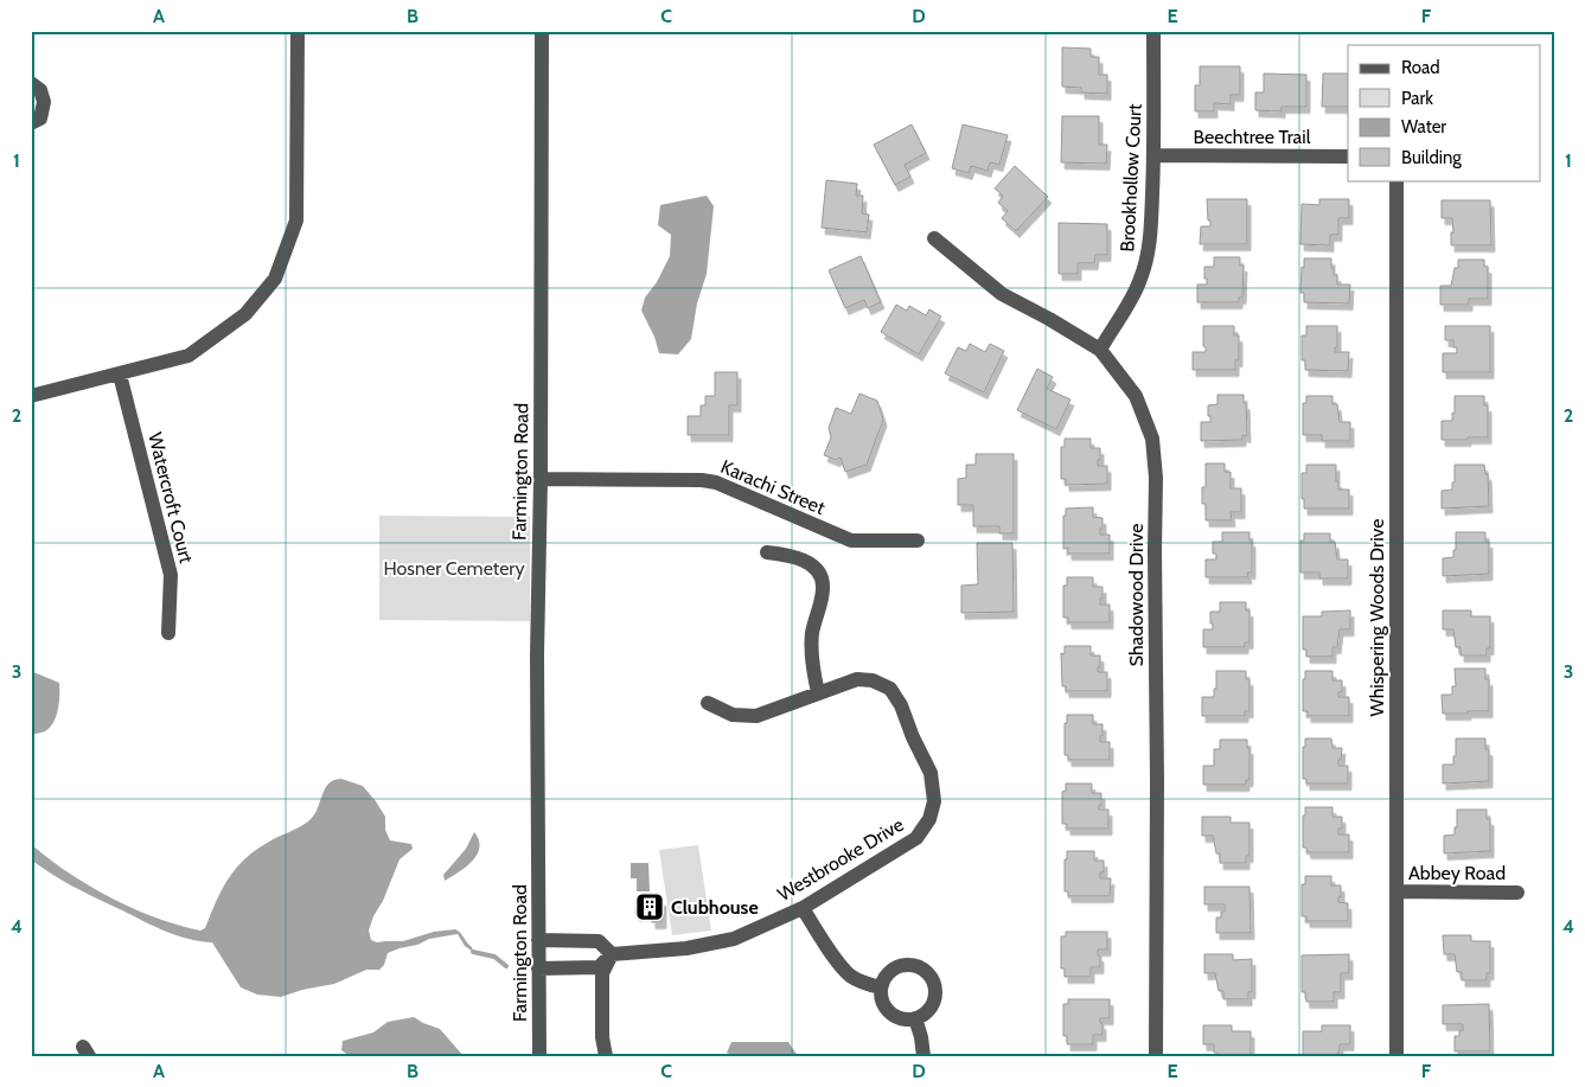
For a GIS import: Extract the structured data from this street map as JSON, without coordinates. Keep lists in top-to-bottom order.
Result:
{
  "streets": {
    "street": [
      "Beechtree Trail",
      "Brookhollow Court",
      "Farmington Road",
      "Karachi Street",
      "Watercroft Court",
      "Shadowood Drive",
      "Whispering Woods Drive",
      "Westbrooke Drive",
      "Abbey Road"
    ]
  },
  "crossings": [
    ["Beechtree Trail", "Brookhollow Court"],
    ["Brookhollow Court", "Shadowood Drive"],
    ["Farmington Road", "Karachi Street"],
    ["Farmington Road", "Westbrooke Drive"],
    ["Whispering Woods Drive", "Abbey Road"]
  ],
  "parks": ["Hosner Cemetery"],
  "places": {
    "building": ["Clubhouse"]
  },
  "legend": [
    "Road",
    "Park",
    "Water",
    "Building"
  ],
  "grid": {
    "columns": [
      "A",
      "B",
      "C",
      "D",
      "E",
      "F"
    ],
    "rows": [
      "1",
      "2",
      "3",
      "4"
    ]
  }
}
